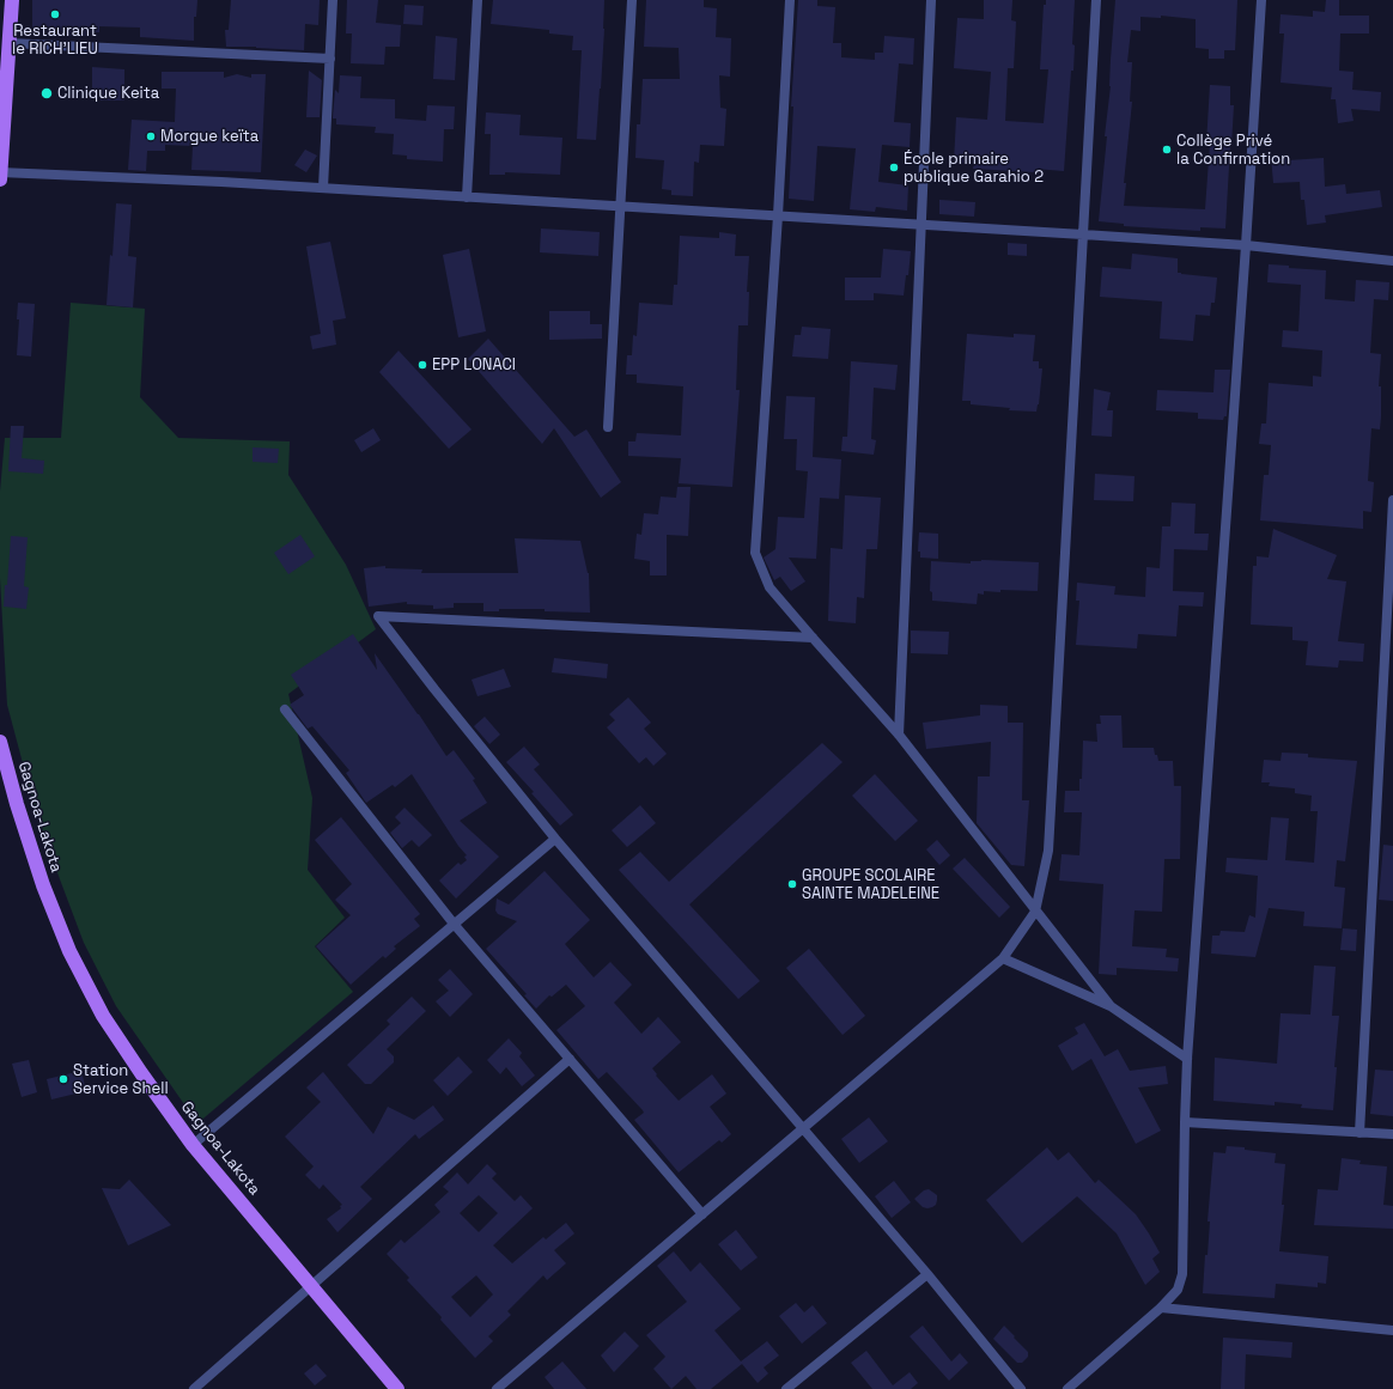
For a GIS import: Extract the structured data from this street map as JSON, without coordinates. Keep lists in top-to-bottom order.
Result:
{
  "streets": {
    "main road": ["Gagnoa-Lakota"]
  },
  "places": [
    "Restaurant le RICH'LIEU",
    "Clinique Keita",
    "Morgue keïta",
    "Collège Privé la Confirmation",
    "École primaire publique Garahio 2",
    "EPP LONACI",
    "GROUPE SCOLAIRE SAINTE MADELEINE",
    "Station Service Shell"
  ]
}
